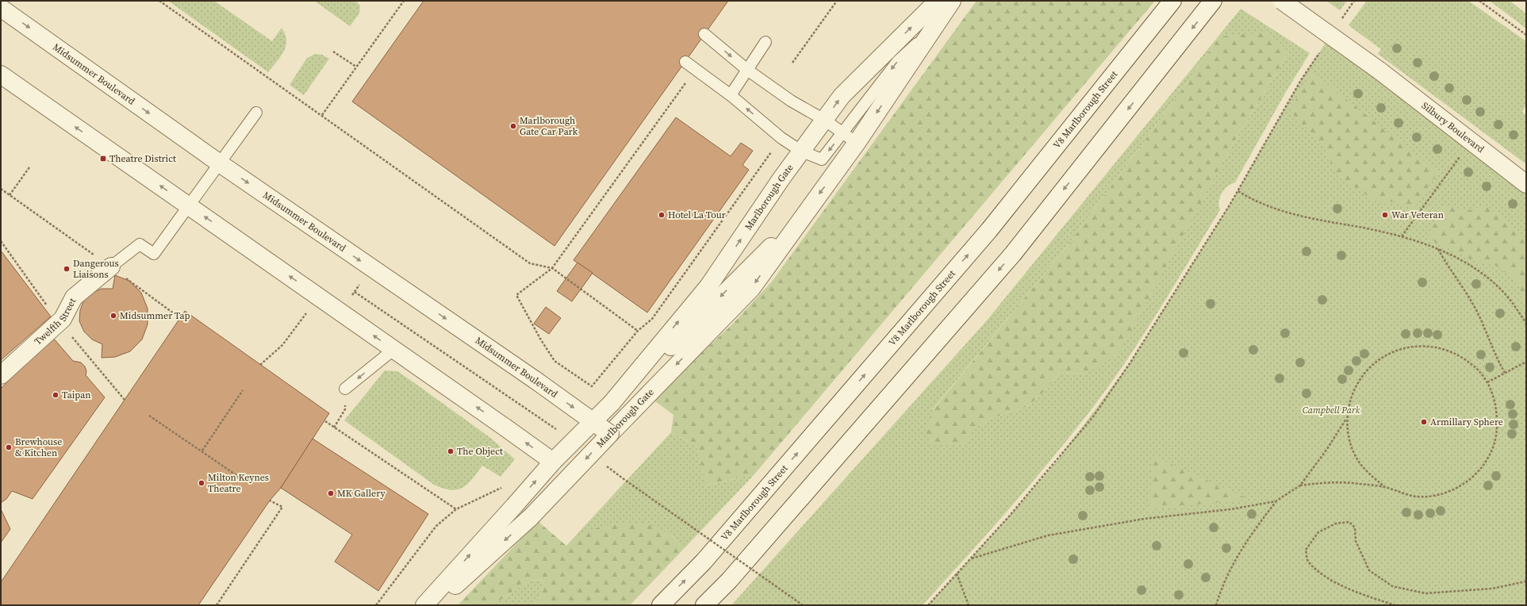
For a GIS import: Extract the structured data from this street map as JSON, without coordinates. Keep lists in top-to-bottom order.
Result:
{
  "streets": {
    "street": [
      "Midsummer Boulevard",
      "V8 Marlborough Street",
      "Silbury Boulevard",
      "Marlborough Gate",
      "Twelfth Street"
    ]
  },
  "crossings": [
    ["Midsummer Boulevard", "Marlborough Gate"]
  ],
  "parks": ["Campbell Park"],
  "places": {
    "other": [
      "Marlborough Gate Car Park",
      "Hotel La Tour",
      "War Veteran",
      "Dangerous Liaisons",
      "Midsummer Tap",
      "Taipan",
      "Armillary Sphere",
      "Brewhouse & Kitchen",
      "The Object",
      "Milton Keynes Theatre",
      "MK Gallery"
    ],
    "transit": ["Theatre District"]
  }
}
